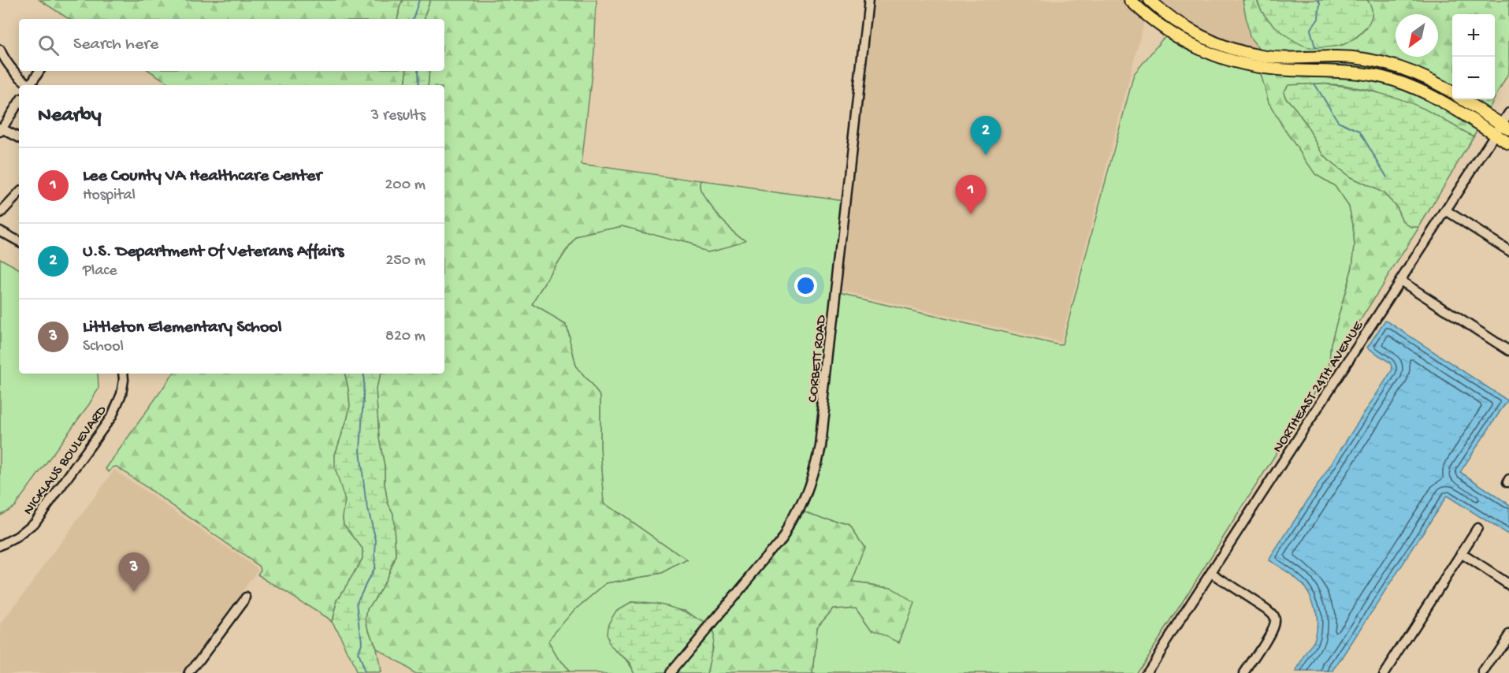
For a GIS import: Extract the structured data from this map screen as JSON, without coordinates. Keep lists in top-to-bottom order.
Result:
{
  "streets": {
    "street": ["CORBETT ROAD", "NORTHEAST 24TH AVENUE", "NICKLAUS BOULEVARD"]
  },
  "north": "bottom left",
  "page": {
    "map_buttons": ["+", "−"],
    "search": "Search here",
    "heading": ["Nearby", "3 results"],
    "pins": ["2", "1", "3"],
    "list": [
      {
        "mark": "1",
        "name": "Lee County VA Healthcare Center",
        "note": "Hospital",
        "value": "200 m"
      },
      {
        "mark": "2",
        "name": "U.S. Department Of Veterans Affairs",
        "note": "Place",
        "value": "250 m"
      },
      {
        "mark": "3",
        "name": "Littleton Elementary School",
        "note": "School",
        "value": "820 m"
      }
    ]
  }
}
